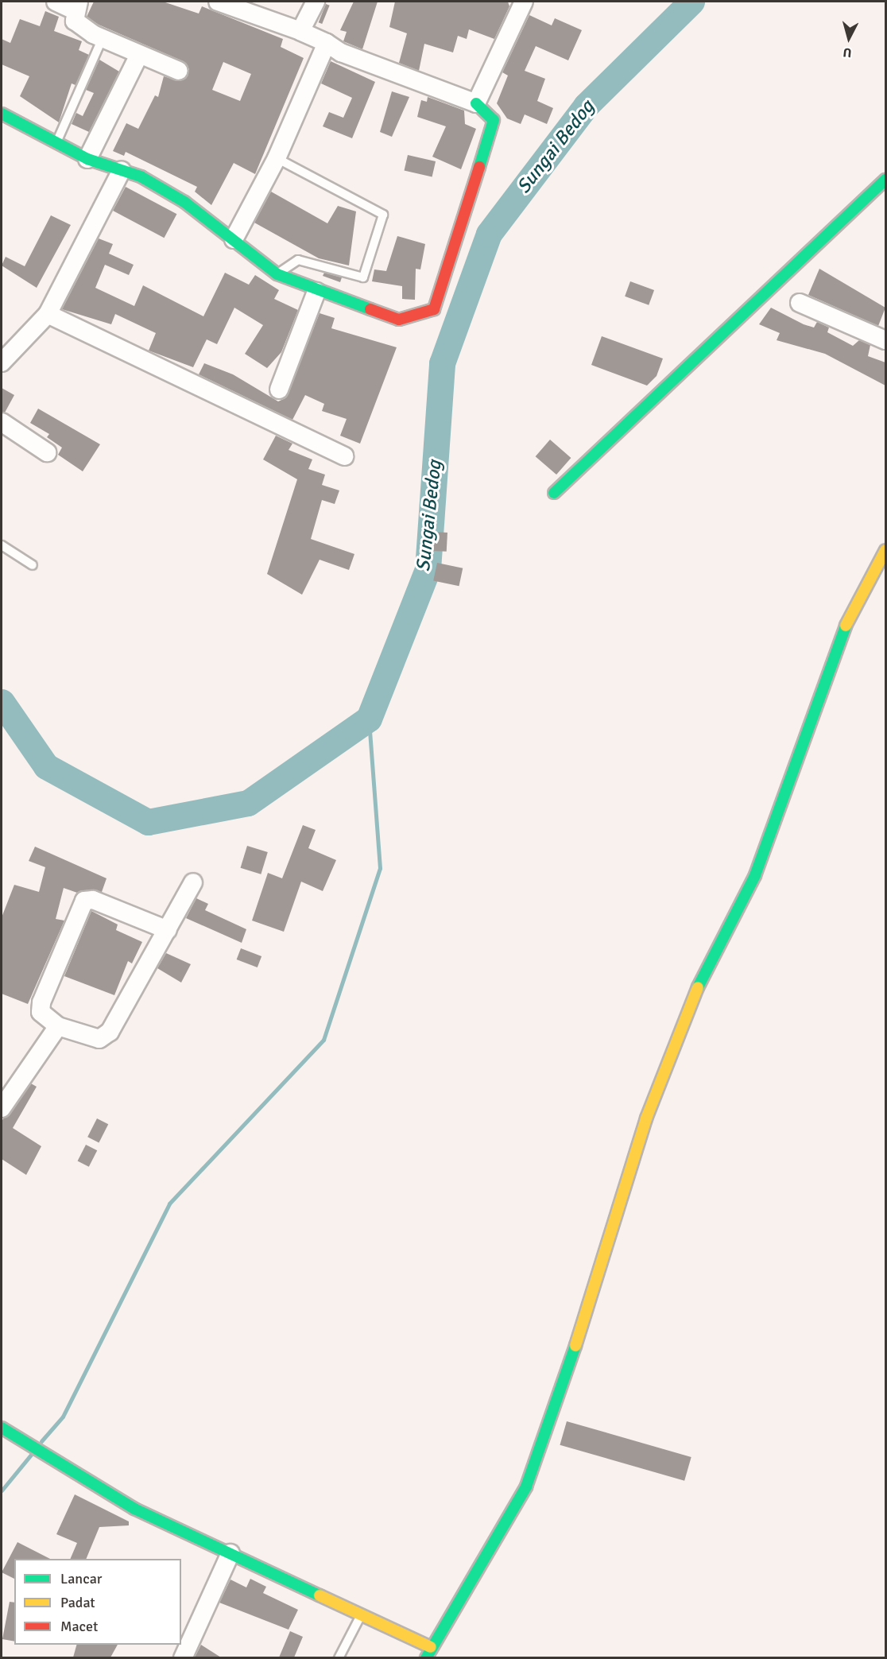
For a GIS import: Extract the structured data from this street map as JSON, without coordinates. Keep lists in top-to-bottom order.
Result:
{
  "water": ["Sungai Bedog"],
  "legend": ["Lancar", "Padat", "Macet"],
  "north": "bottom"
}
